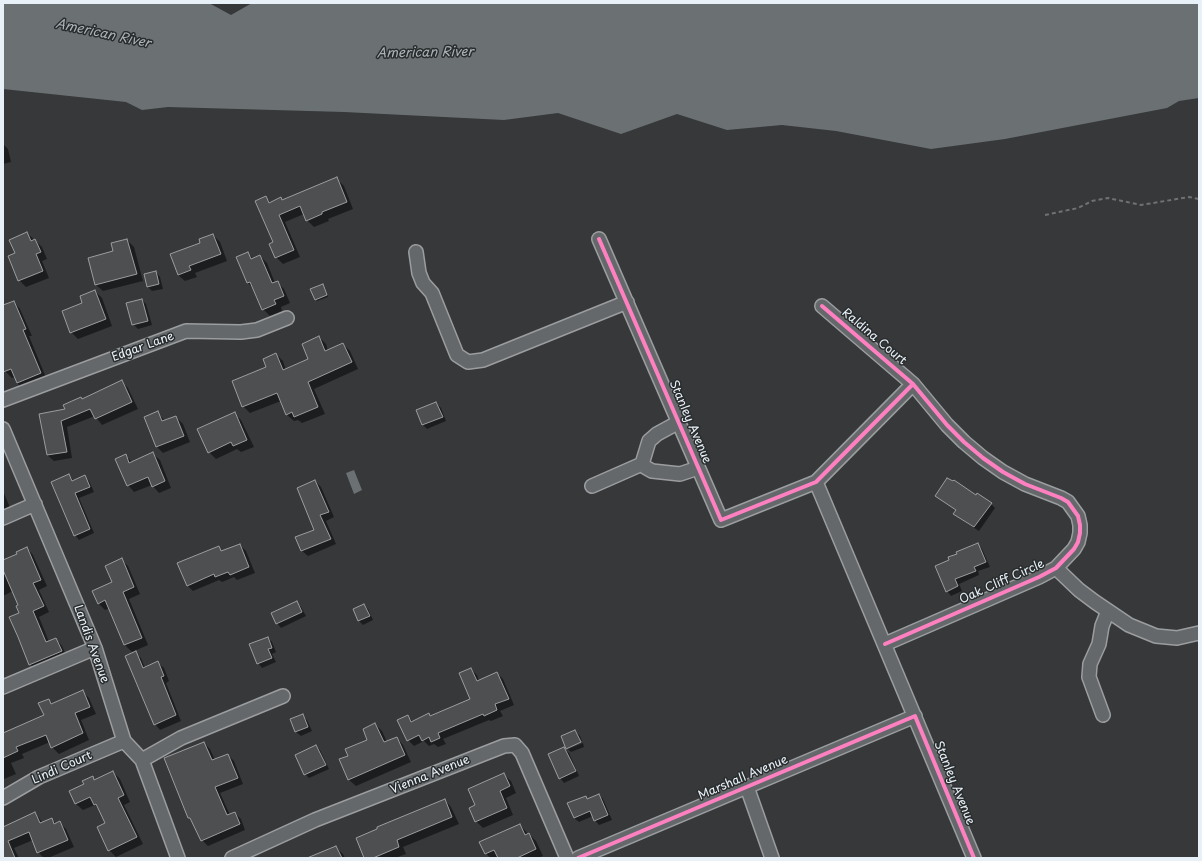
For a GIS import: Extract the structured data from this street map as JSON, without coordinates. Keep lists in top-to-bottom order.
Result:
{
  "streets": {
    "street": [
      "Raldina Court",
      "Edgar Lane",
      "Stanley Avenue",
      "Oak Cliff Circle",
      "Landis Avenue",
      "Lindi Court",
      "Vienna Avenue",
      "Marshall Avenue"
    ]
  },
  "crossings": [
    ["Raldina Court", "Oak Cliff Circle"],
    ["Stanley Avenue", "Oak Cliff Circle"],
    ["Stanley Avenue", "Marshall Avenue"],
    ["Landis Avenue", "Lindi Court"]
  ],
  "water": ["American River"]
}
